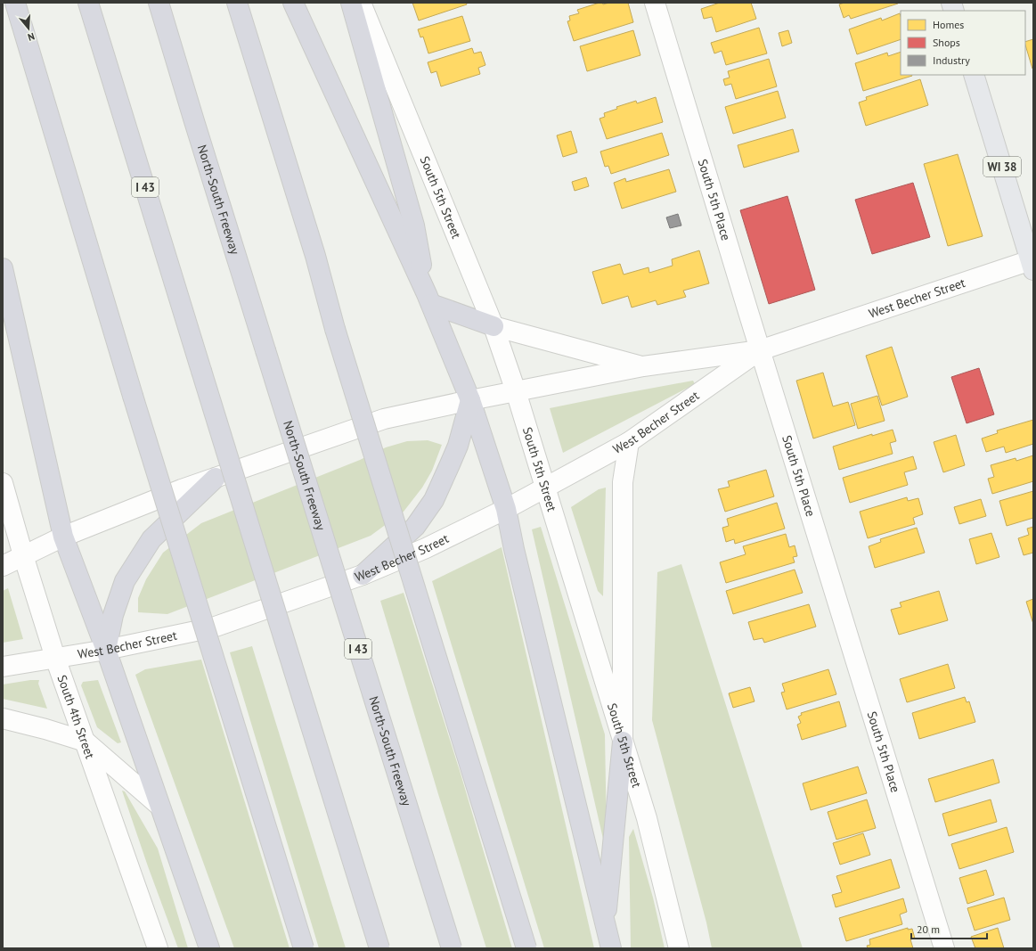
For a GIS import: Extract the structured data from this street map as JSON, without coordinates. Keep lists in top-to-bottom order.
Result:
{
  "streets": {
    "highway": ["I 43", "North-South Freeway"],
    "main road": [
      "WI 38",
      "South 5th Street",
      "South 5th Place",
      "West Becher Street",
      "South 4th Street"
    ]
  },
  "crossings": [
    ["WI 38", "West Becher Street"],
    ["South 5th Street", "West Becher Street"],
    ["South 5th Place", "West Becher Street"],
    ["West Becher Street", "South 4th Street"]
  ],
  "legend": ["Homes", "Shops", "Industry"],
  "scale_bar": "20 m",
  "north": "bottom"
}
